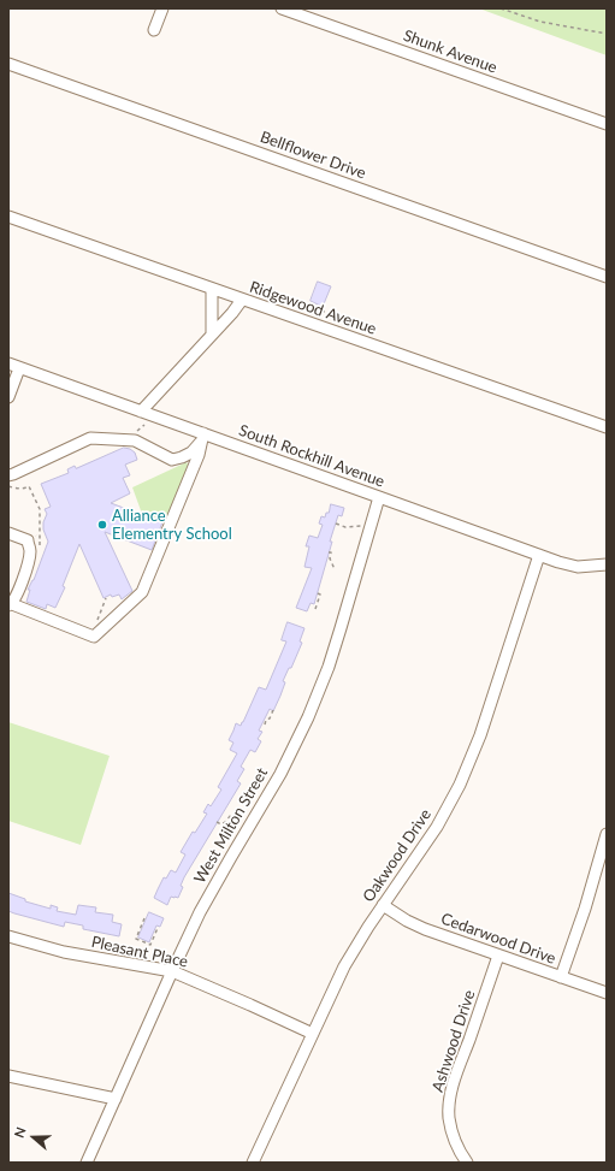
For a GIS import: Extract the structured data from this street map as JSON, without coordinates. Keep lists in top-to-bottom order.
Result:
{
  "streets": {
    "street": [
      "Shunk Avenue",
      "Bellflower Drive",
      "Ridgewood Avenue",
      "South Rockhill Avenue",
      "West Milton Street",
      "Oakwood Drive",
      "Cedarwood Drive",
      "Pleasant Place",
      "Ashwood Drive"
    ]
  },
  "crossings": [
    ["South Rockhill Avenue", "West Milton Street"],
    ["South Rockhill Avenue", "Oakwood Drive"],
    ["West Milton Street", "Pleasant Place"],
    ["Oakwood Drive", "Cedarwood Drive"],
    ["Oakwood Drive", "Pleasant Place"],
    ["Cedarwood Drive", "Ashwood Drive"]
  ],
  "places": ["Alliance Elementry School"],
  "north": "left"
}
